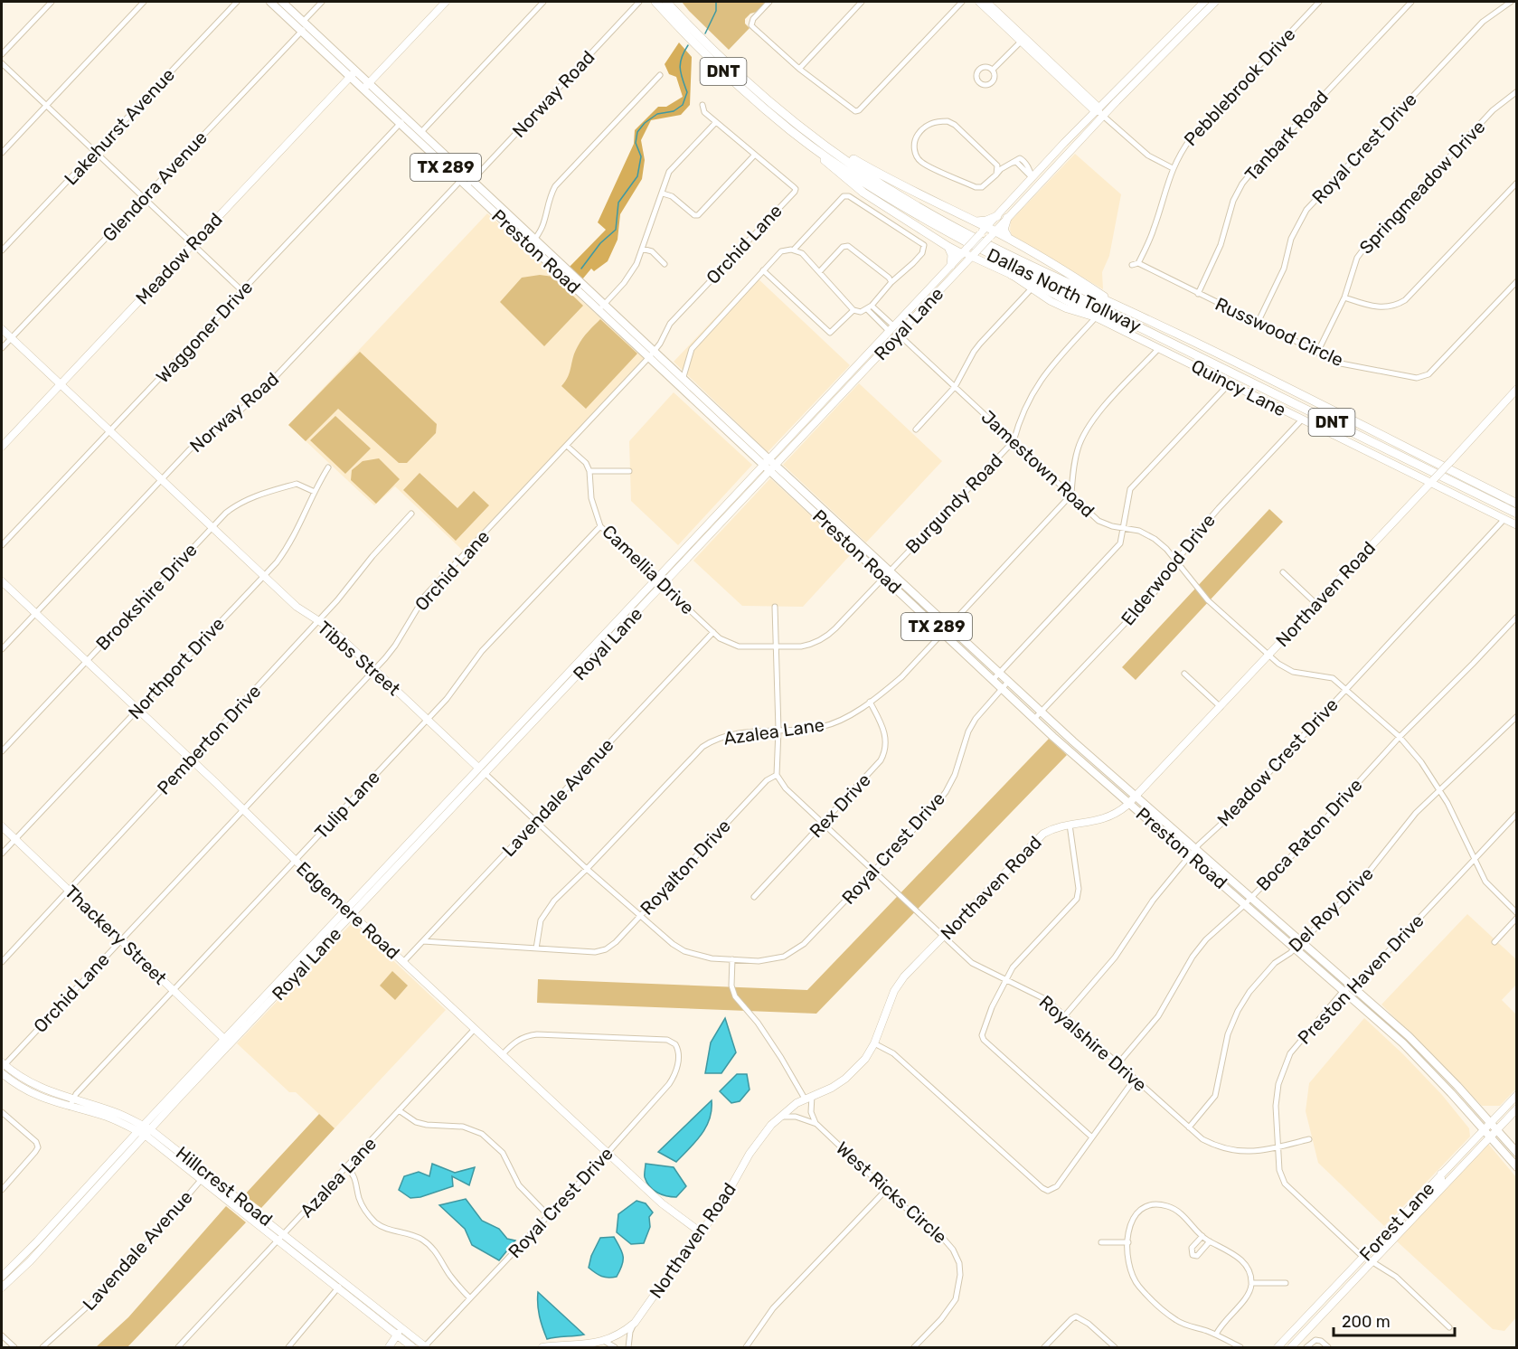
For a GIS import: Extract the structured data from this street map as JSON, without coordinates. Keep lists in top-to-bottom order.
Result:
{
  "streets": {
    "highway": ["DNT", "Dallas North Tollway"],
    "main road": [
      "TX 289",
      "Preston Road",
      "Meadow Road",
      "Royal Lane",
      "Quincy Lane",
      "Northaven Road",
      "Tibbs Street",
      "Edgemere Road",
      "Thackery Street",
      "Hillcrest Road",
      "Forest Lane"
    ],
    "street": [
      "Pebblebrook Drive",
      "Norway Road",
      "Lakehurst Avenue",
      "Tanbark Road",
      "Royal Crest Drive",
      "Glendora Avenue",
      "Springmeadow Drive",
      "Orchid Lane",
      "Waggoner Drive",
      "Russwood Circle",
      "Jamestown Road",
      "Burgundy Road",
      "Camellia Drive",
      "Elderwood Drive",
      "Brookshire Drive",
      "Northport Drive",
      "Azalea Lane",
      "Pemberton Drive",
      "Meadow Crest Drive",
      "Lavendale Avenue",
      "Tulip Lane",
      "Rex Drive",
      "Boca Raton Drive",
      "Royalton Drive",
      "Del Roy Drive",
      "Preston Haven Drive",
      "Royalshire Drive",
      "West Ricks Circle"
    ]
  },
  "crossings": [
    ["Pebblebrook Drive", "Russwood Circle"],
    ["Norway Road", "Preston Road"],
    ["Norway Road", "Tibbs Street"],
    ["Norway Road", "Edgemere Road"],
    ["Tanbark Road", "Russwood Circle"],
    ["Royal Crest Drive", "Preston Road"],
    ["Royal Crest Drive", "Russwood Circle"],
    ["Royal Crest Drive", "Tibbs Street"],
    ["Royal Crest Drive", "Edgemere Road"],
    ["Royal Crest Drive", "Royalshire Drive"],
    ["Royal Crest Drive", "Hillcrest Road"],
    ["Glendora Avenue", "Preston Road"],
    ["Glendora Avenue", "Tibbs Street"],
    ["Springmeadow Drive", "Russwood Circle"],
    ["Orchid Lane", "Preston Road"],
    ["Orchid Lane", "Tibbs Street"],
    ["Orchid Lane", "Edgemere Road"],
    ["Orchid Lane", "Thackery Street"],
    ["Orchid Lane", "Hillcrest Road"],
    ["Preston Road", "Meadow Road"],
    ["Preston Road", "Royal Lane"],
    ["Preston Road", "Waggoner Drive"],
    ["Preston Road", "Burgundy Road"],
    ["Preston Road", "Elderwood Drive"],
    ["Preston Road", "Northaven Road"],
    ["Preston Road", "Azalea Lane"],
    ["Preston Road", "Meadow Crest Drive"],
    ["Preston Road", "Boca Raton Drive"],
    ["Preston Road", "Del Roy Drive"],
    ["Preston Road", "Preston Haven Drive"],
    ["Preston Road", "Forest Lane"],
    ["Meadow Road", "Tibbs Street"],
    ["Royal Lane", "Quincy Lane"],
    ["Royal Lane", "Jamestown Road"],
    ["Royal Lane", "Camellia Drive"],
    ["Royal Lane", "Tibbs Street"],
    ["Royal Lane", "Edgemere Road"],
    ["Royal Lane", "Thackery Street"],
    ["Royal Lane", "Hillcrest Road"],
    ["Waggoner Drive", "Tibbs Street"],
    ["Quincy Lane", "Burgundy Road"],
    ["Quincy Lane", "Elderwood Drive"],
    ["Quincy Lane", "Northaven Road"],
    ["Quincy Lane", "Meadow Crest Drive"],
    ["Jamestown Road", "Burgundy Road"],
    ["Jamestown Road", "Elderwood Drive"],
    ["Jamestown Road", "Northaven Road"],
    ["Jamestown Road", "Azalea Lane"],
    ["Jamestown Road", "Meadow Crest Drive"],
    ["Jamestown Road", "Boca Raton Drive"],
    ["Jamestown Road", "Del Roy Drive"],
    ["Jamestown Road", "Preston Haven Drive"],
    ["Burgundy Road", "Camellia Drive"],
    ["Camellia Drive", "Lavendale Avenue"],
    ["Camellia Drive", "Tulip Lane"],
    ["Northaven Road", "Edgemere Road"],
    ["Northaven Road", "Royalshire Drive"],
    ["Northaven Road", "West Ricks Circle"],
    ["Brookshire Drive", "Tibbs Street"],
    ["Brookshire Drive", "Northport Drive"],
    ["Brookshire Drive", "Edgemere Road"],
    ["Tibbs Street", "Northport Drive"],
    ["Tibbs Street", "Azalea Lane"],
    ["Tibbs Street", "Pemberton Drive"],
    ["Tibbs Street", "Lavendale Avenue"],
    ["Tibbs Street", "Tulip Lane"],
    ["Tibbs Street", "Royalton Drive"],
    ["Northport Drive", "Edgemere Road"],
    ["Northport Drive", "Thackery Street"],
    ["Azalea Lane", "Rex Drive"],
    ["Azalea Lane", "Royalton Drive"],
    ["Azalea Lane", "Edgemere Road"],
    ["Azalea Lane", "Hillcrest Road"],
    ["Pemberton Drive", "Edgemere Road"],
    ["Pemberton Drive", "Thackery Street"],
    ["Meadow Crest Drive", "Royalshire Drive"],
    ["Lavendale Avenue", "Royalton Drive"],
    ["Lavendale Avenue", "Edgemere Road"],
    ["Lavendale Avenue", "Hillcrest Road"],
    ["Tulip Lane", "Edgemere Road"],
    ["Tulip Lane", "Thackery Street"],
    ["Tulip Lane", "Hillcrest Road"],
    ["Rex Drive", "Royalshire Drive"],
    ["Boca Raton Drive", "Royalshire Drive"],
    ["Royalton Drive", "Royalshire Drive"],
    ["Del Roy Drive", "Royalshire Drive"],
    ["Preston Haven Drive", "Royalshire Drive"],
    ["Preston Haven Drive", "Forest Lane"]
  ],
  "scale_bar": "200 m"
}
